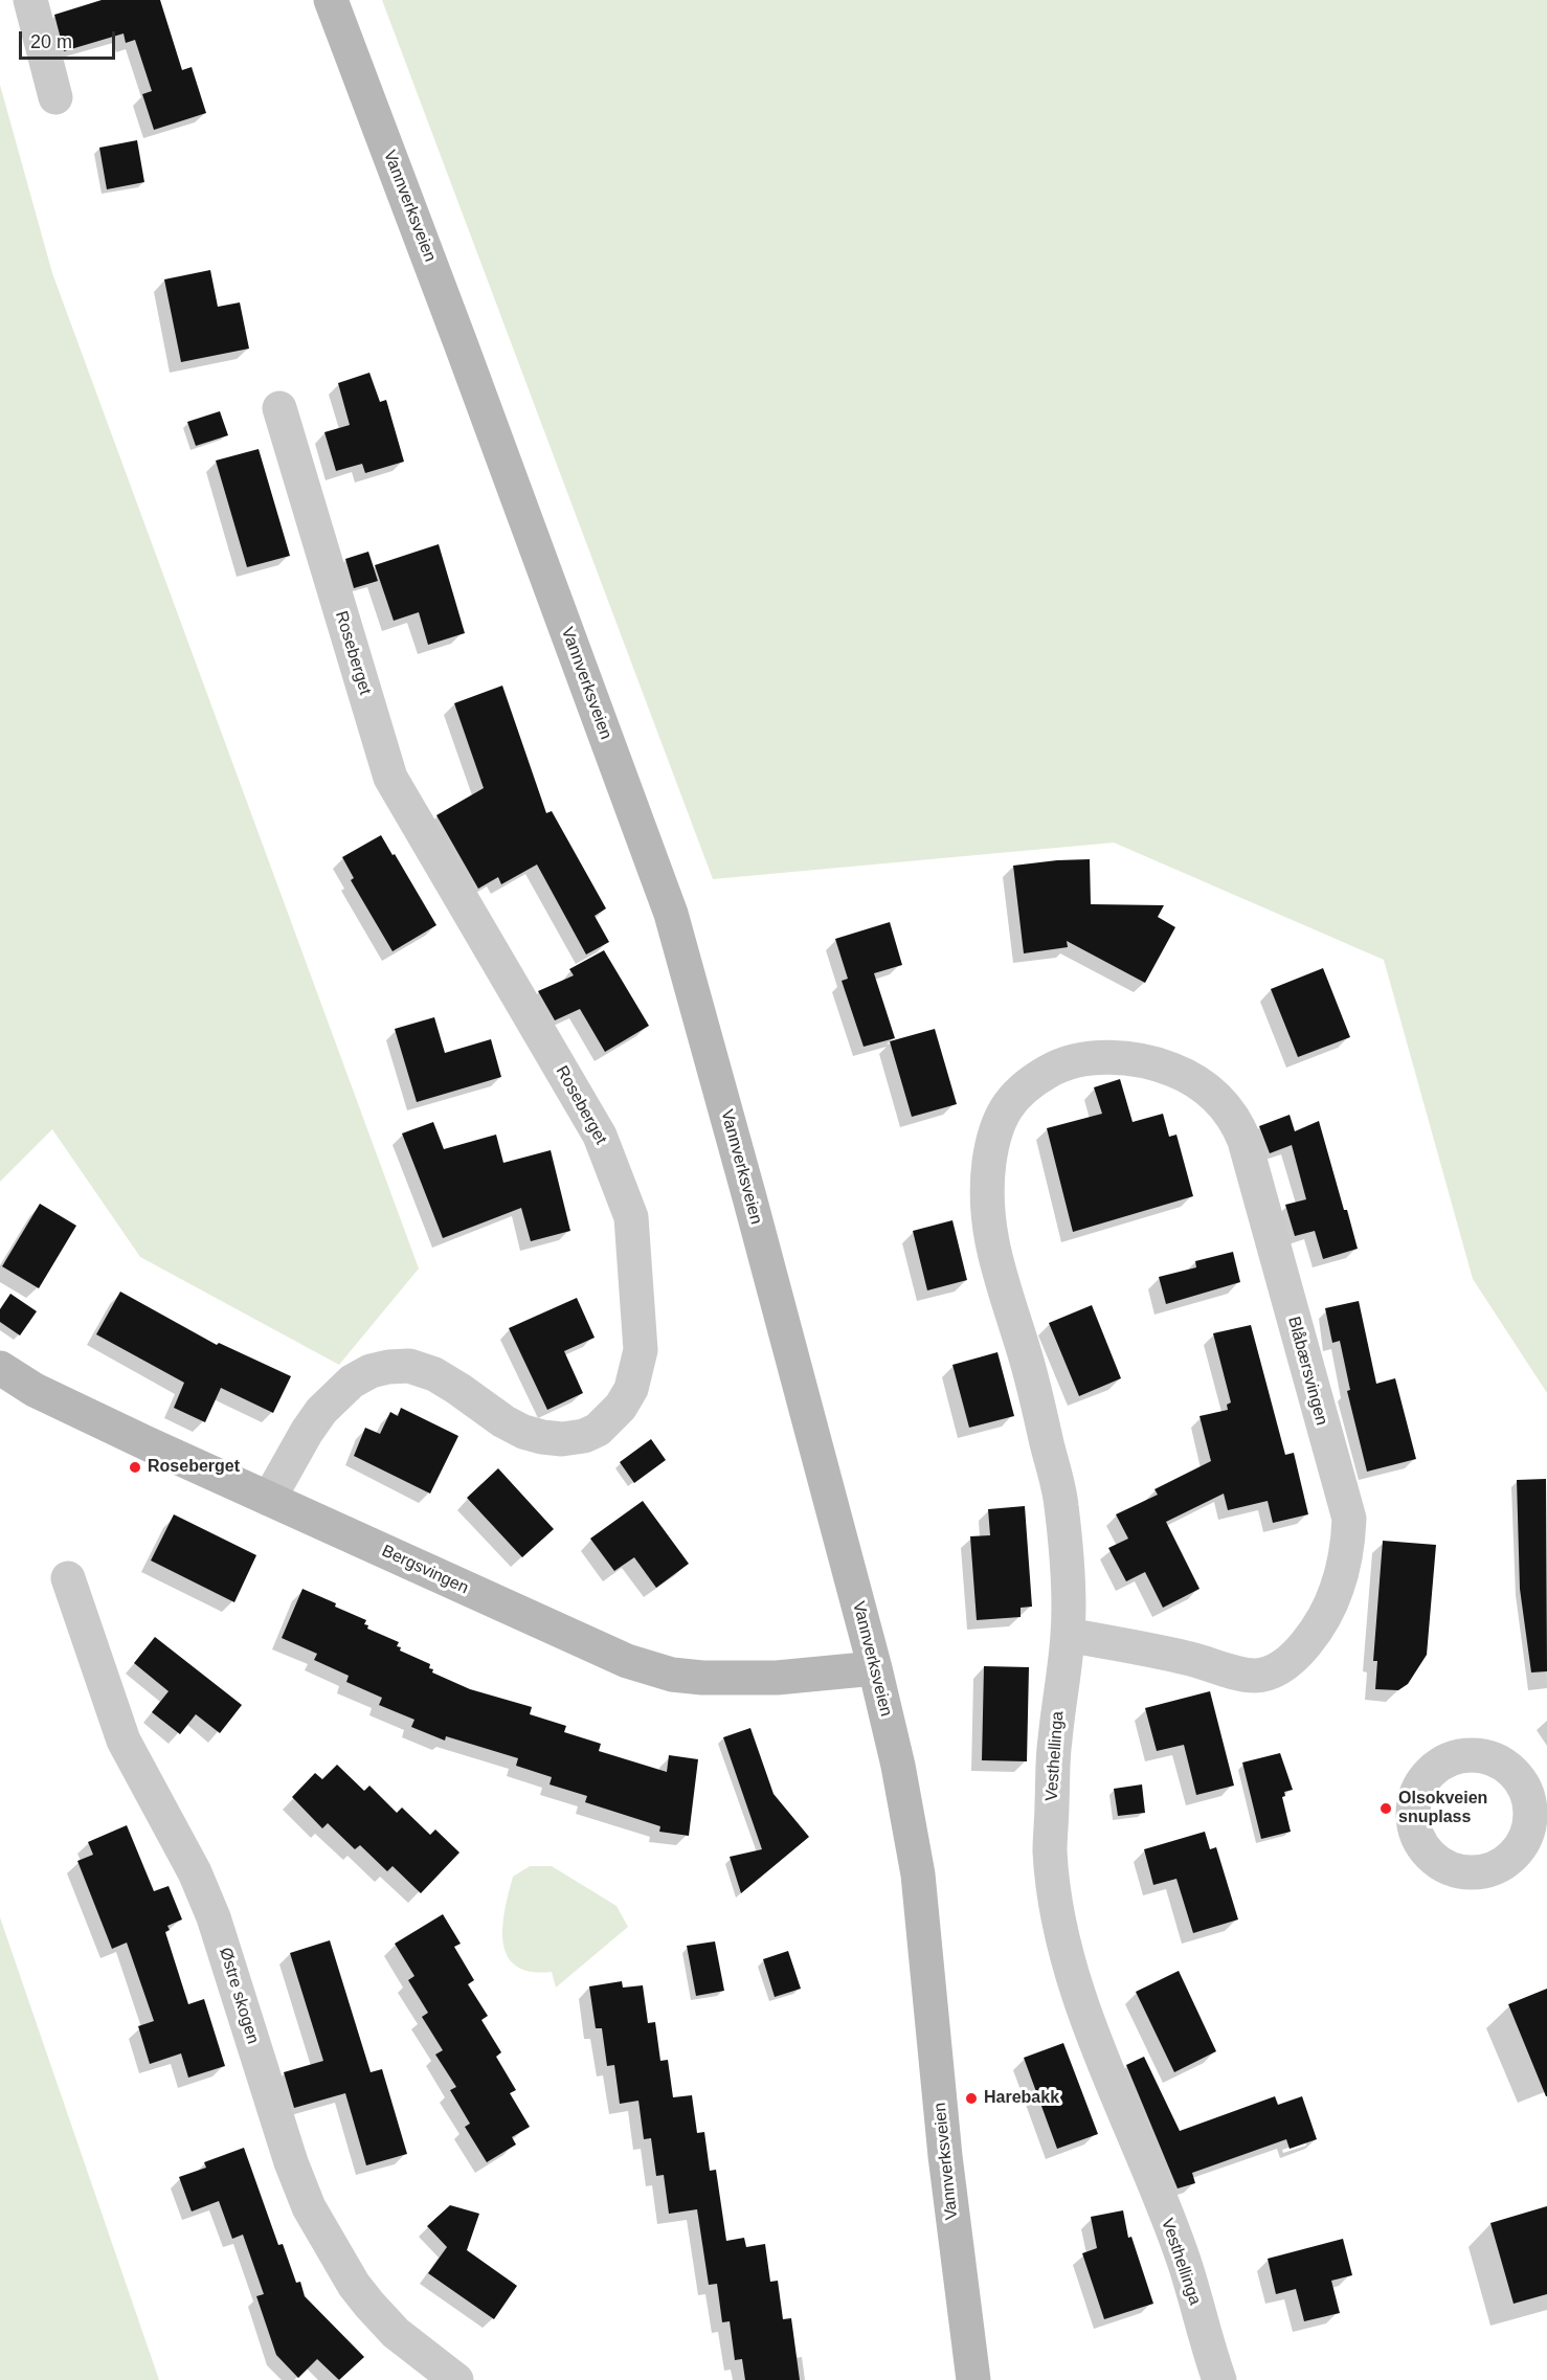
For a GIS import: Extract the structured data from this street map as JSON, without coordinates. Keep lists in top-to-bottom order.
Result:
{
  "streets": {
    "main road": ["Vannverksveien", "Bergsvingen"],
    "street": [
      "Roseberget",
      "Blåbærsvingen",
      "Vesthellinga",
      "Østre skogen"
    ]
  },
  "crossings": [
    ["Vannverksveien", "Bergsvingen"],
    ["Roseberget", "Bergsvingen"],
    ["Blåbærsvingen", "Vesthellinga"]
  ],
  "places": ["Roseberget", "Olsokveien snuplass", "Harebakk"],
  "scale_bar": "20 m"
}
